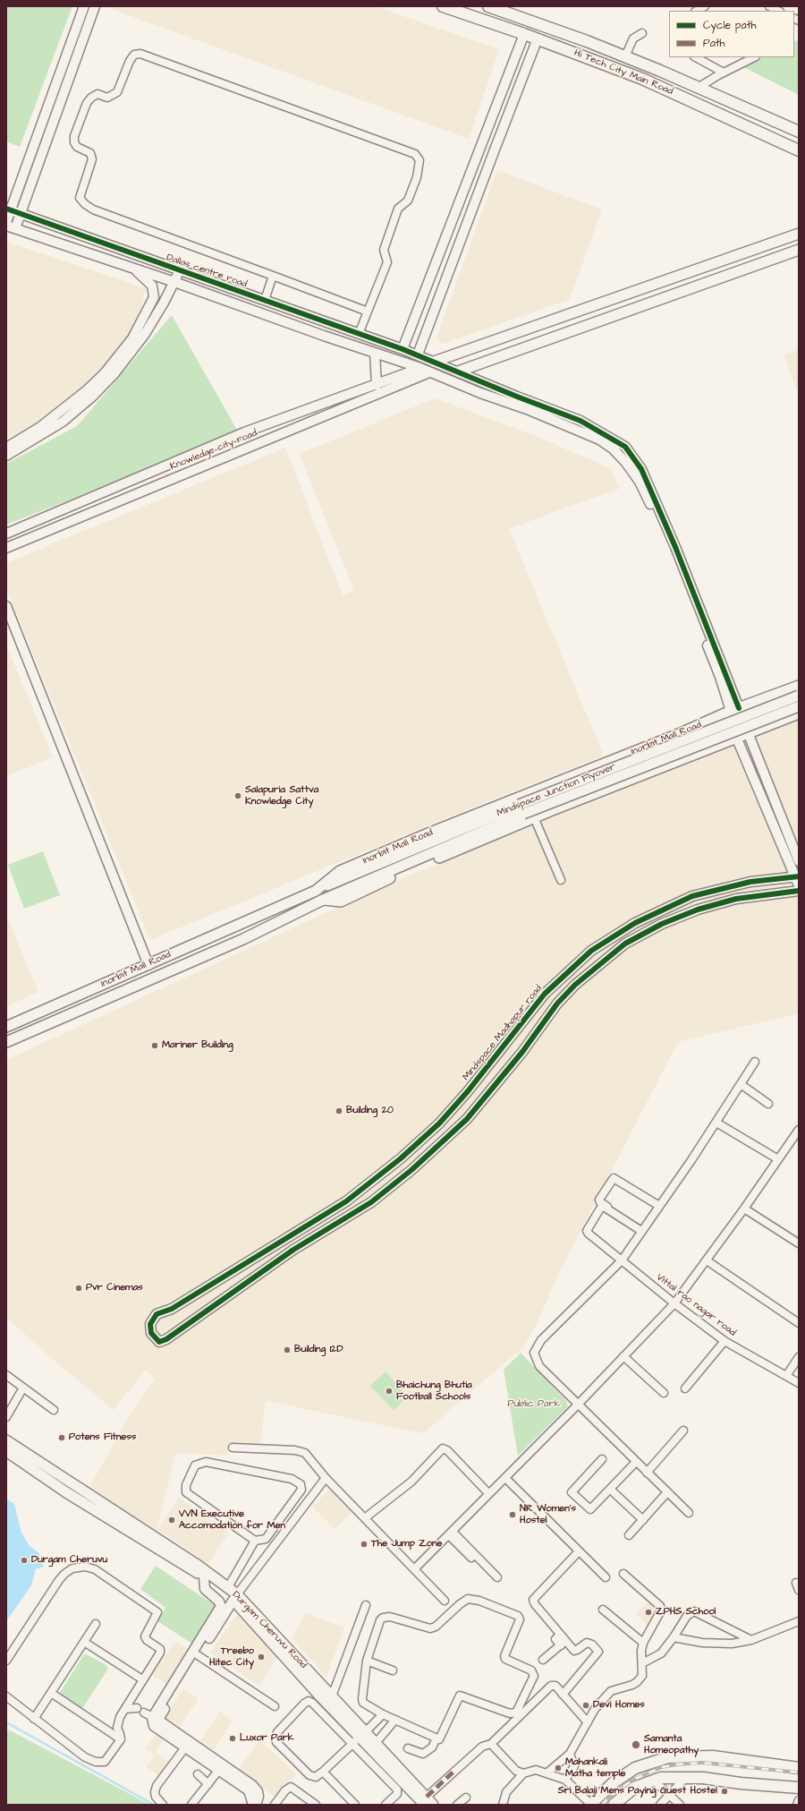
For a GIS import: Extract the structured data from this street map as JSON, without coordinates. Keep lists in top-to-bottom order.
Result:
{
  "streets": {
    "main road": [
      "Hi Tech City Main Road",
      "Inorbit Mall Road",
      "Mindspace Junction Flyover",
      "Durgam Cheruvu Road"
    ],
    "street": [
      "Dallas centre road",
      "Knowledge city road",
      "Mindspace Madhapur road",
      "Vittal rao nagar road"
    ]
  },
  "crossings": [
    ["Dallas centre road", "Knowledge city road"],
    ["Inorbit Mall Road", "Mindspace Junction Flyover"]
  ],
  "parks": ["Public Park"],
  "places": [
    "Salapuria Sattva Knowledge City",
    "Mariner Building",
    "Building 20",
    "Pvr Cinemas",
    "Building 12D",
    "Bhaichung Bhutia Football Schools",
    "Potens Fitness",
    "NR Women's Hostel",
    "VVN Executive Accomodation for Men",
    "The Jump Zone",
    "Durgam Cheruvu",
    "ZPHS School",
    "Treebo Hitec City",
    "Devi Homes",
    "Luxor Park",
    "Samanta Homeopathy",
    "Mahankali Matha temple",
    "Sri Balaji Mens Paying Guest Hostel"
  ],
  "legend": ["Cycle path", "Path"]
}
